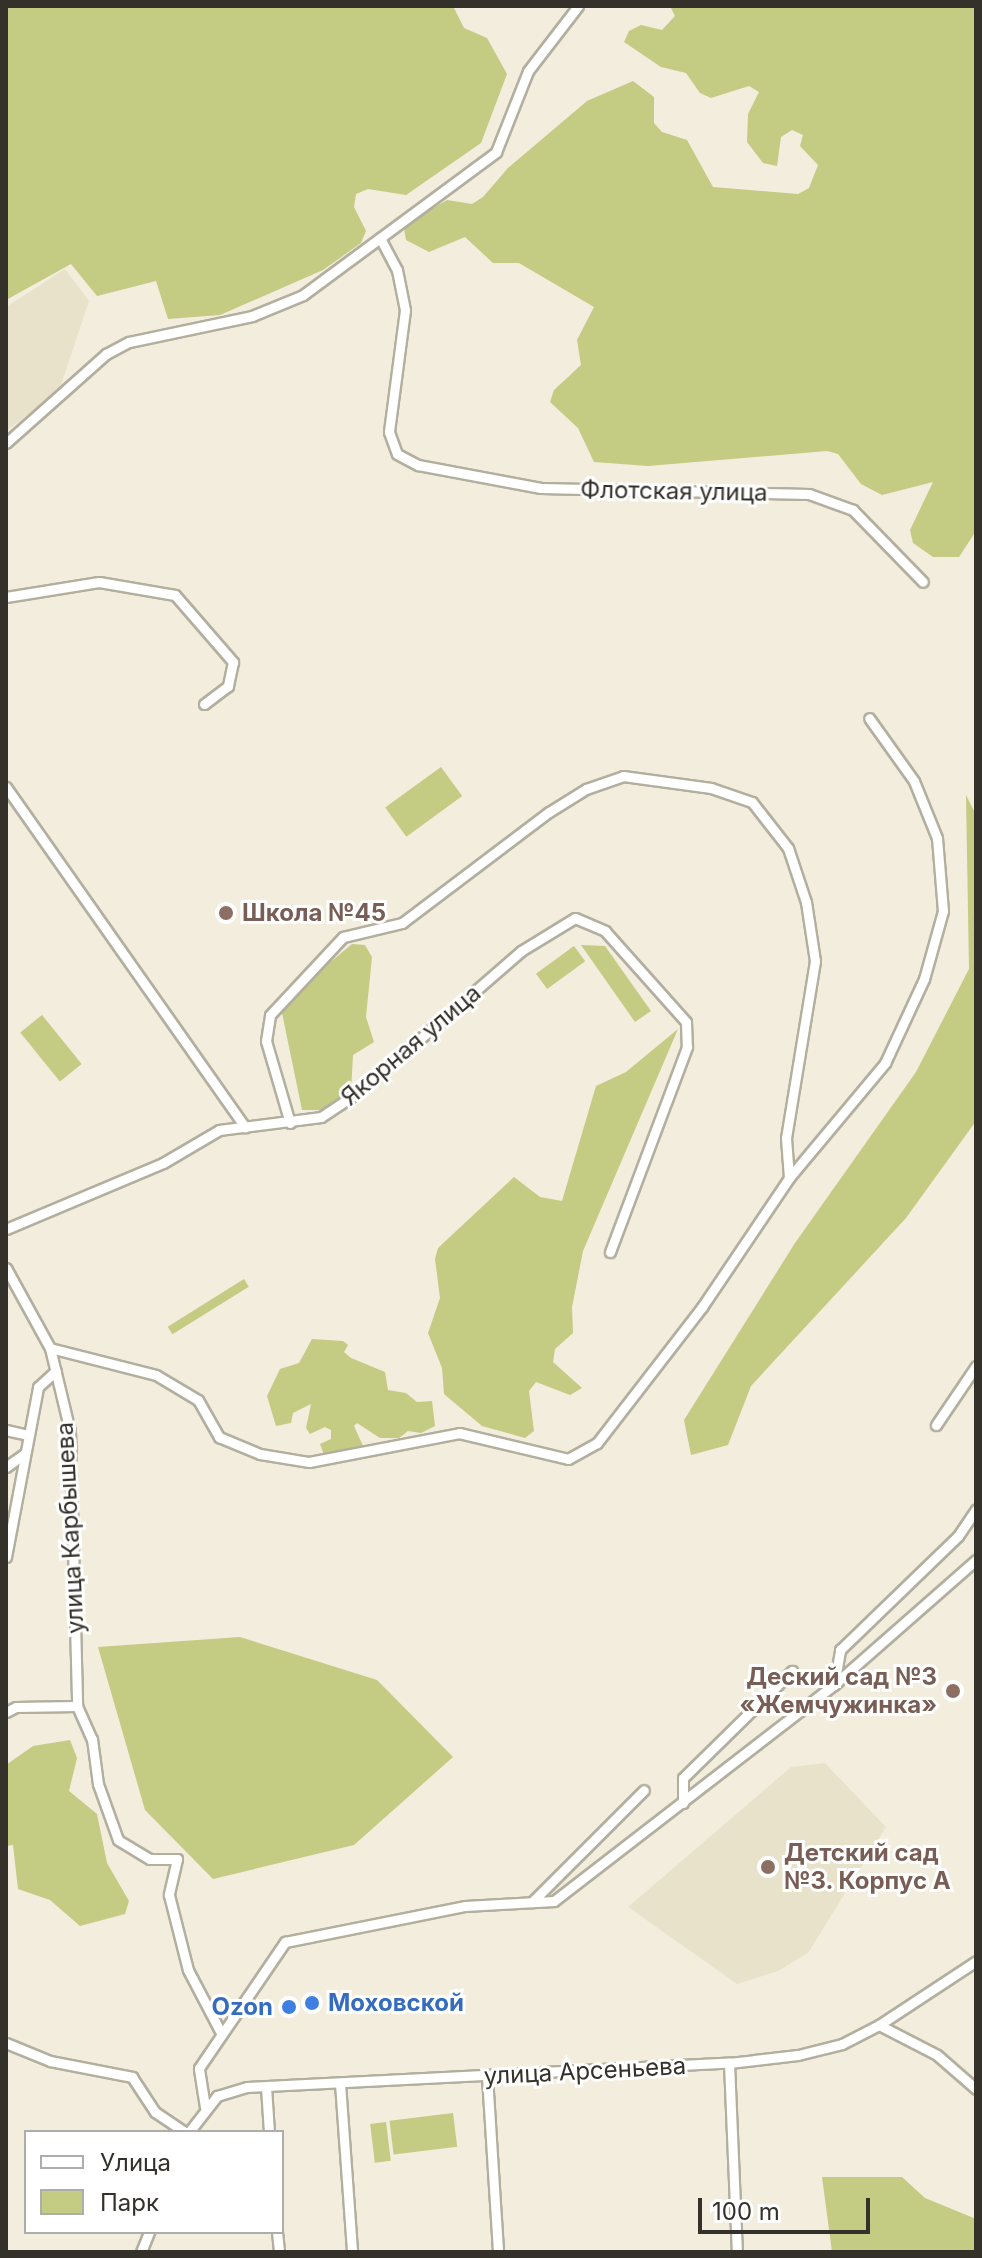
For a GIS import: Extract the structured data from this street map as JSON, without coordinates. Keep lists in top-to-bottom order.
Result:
{
  "streets": {
    "street": [
      "Флотская улица",
      "Якорная улица",
      "улица Карбышева",
      "улица Арсеньева"
    ]
  },
  "places": [
    "Школа №45",
    "Деский сад №3 «Жемчужинка»",
    "Детский сад №3. Корпус А",
    "Моховской",
    "Ozon"
  ],
  "legend": ["Улица", "Парк"],
  "scale_bar": "100 m"
}
